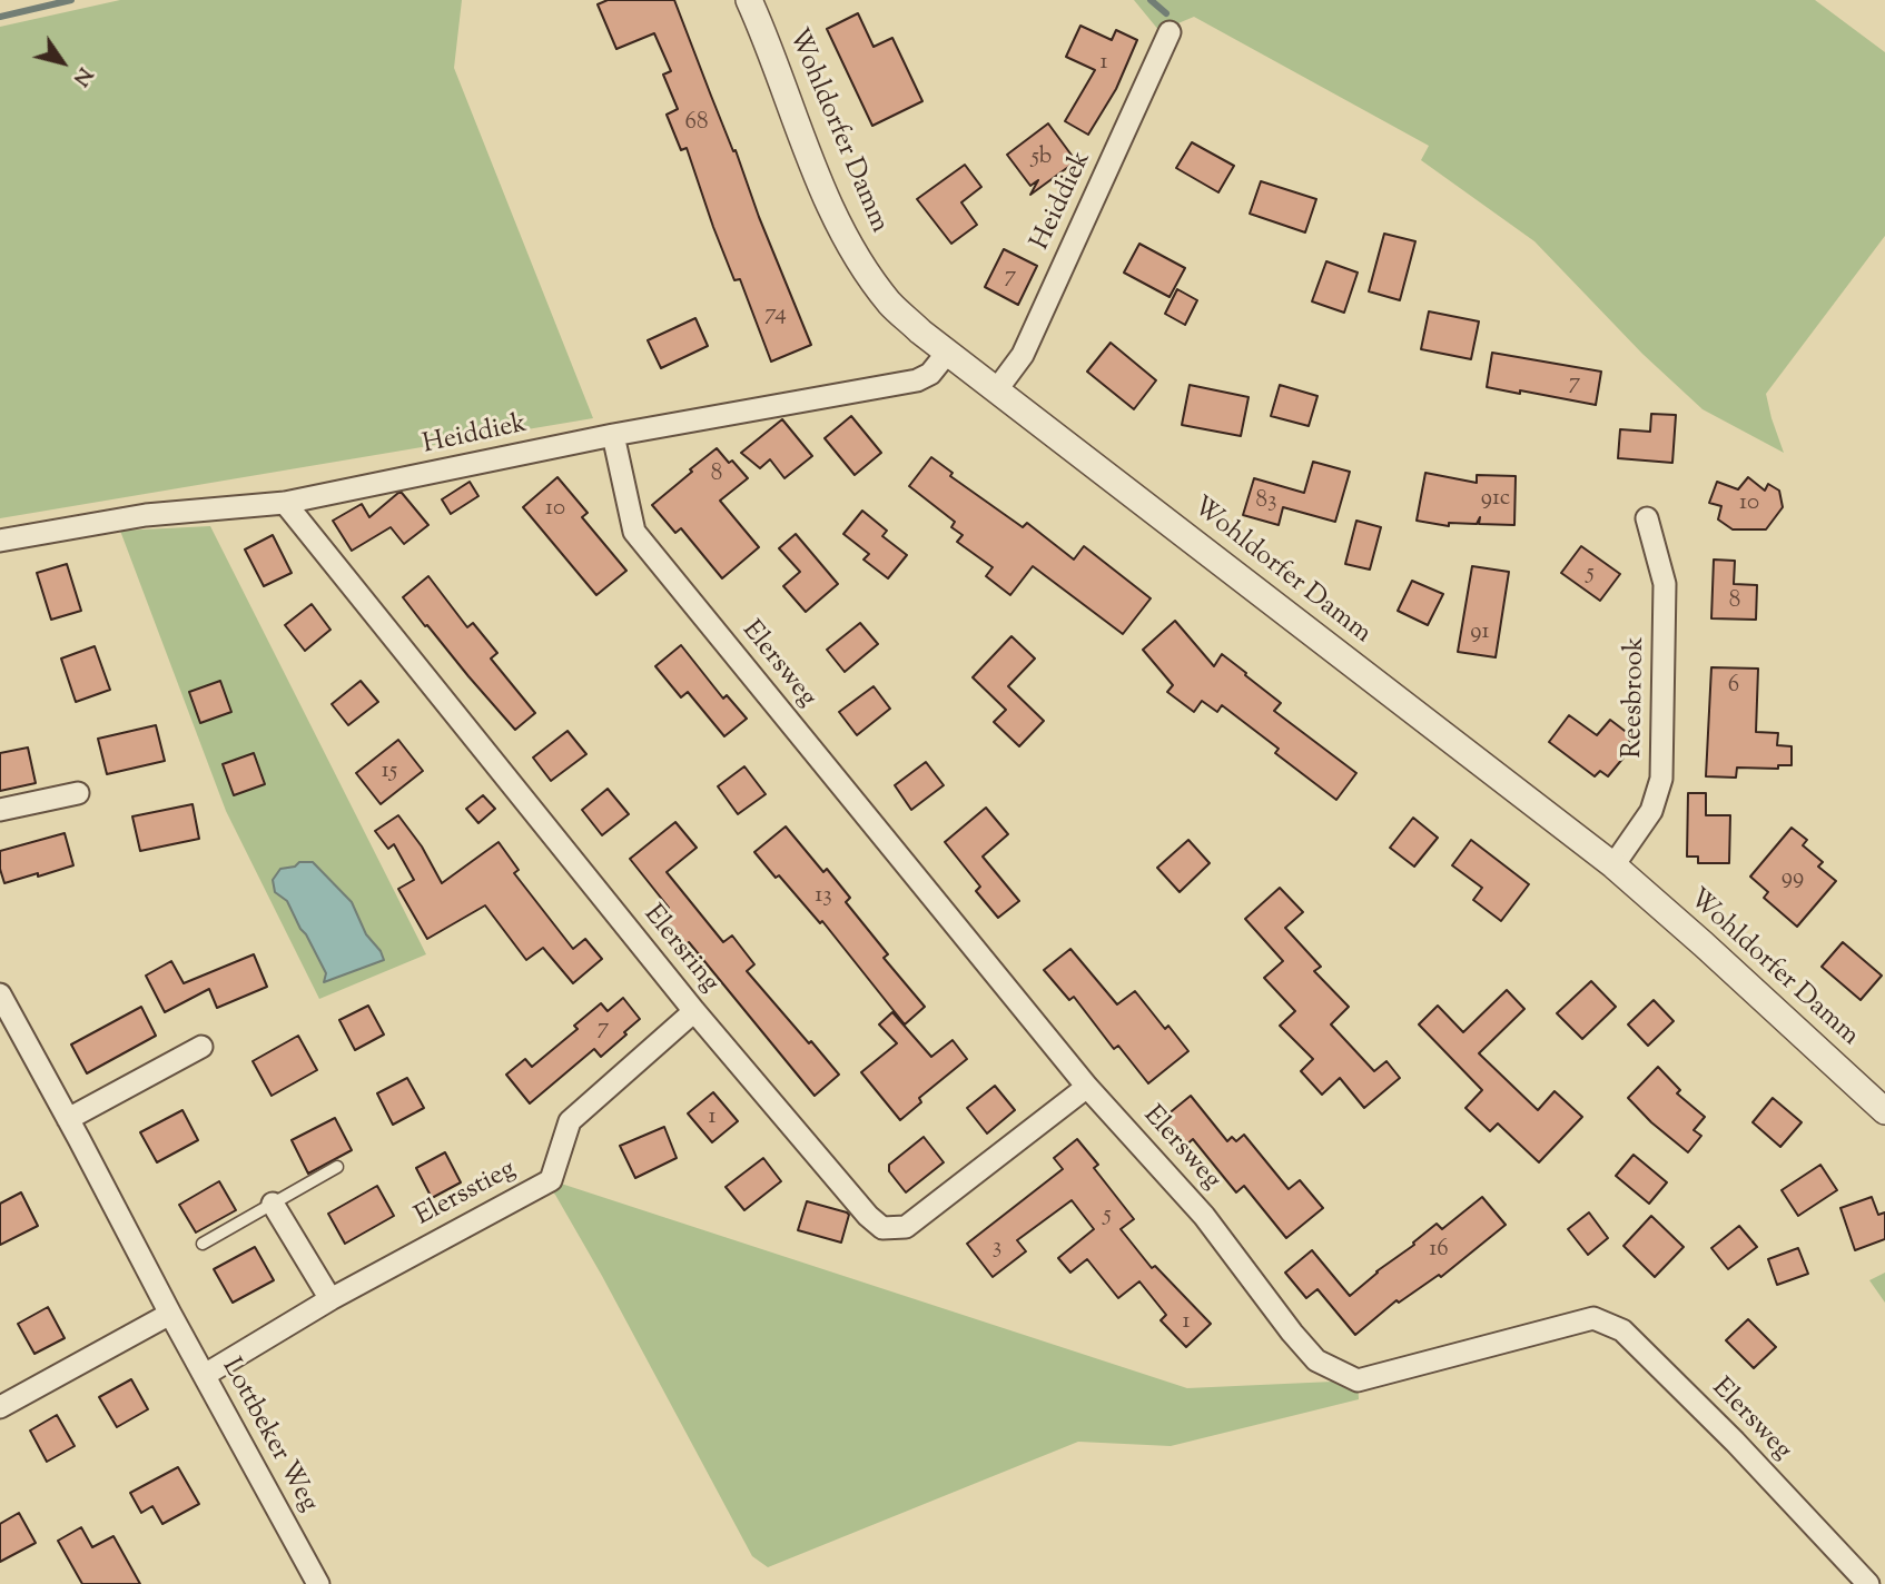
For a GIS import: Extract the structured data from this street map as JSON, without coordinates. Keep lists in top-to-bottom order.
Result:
{
  "streets": {
    "street": [
      "Wohldorfer Damm",
      "Heiddiek",
      "Elersweg",
      "Reesbrook",
      "Elersring",
      "Elersstieg",
      "Lottbeker Weg"
    ]
  },
  "crossings": [
    ["Wohldorfer Damm", "Heiddiek"],
    ["Wohldorfer Damm", "Reesbrook"],
    ["Heiddiek", "Elersweg"],
    ["Heiddiek", "Elersring"],
    ["Elersweg", "Elersring"],
    ["Elersring", "Elersstieg"],
    ["Elersstieg", "Lottbeker Weg"]
  ],
  "house_numbers": [
    "1",
    "68",
    "5b",
    "7",
    "74",
    "7",
    "8",
    "91c",
    "83",
    "10",
    "10",
    "5",
    "8",
    "91",
    "6",
    "15",
    "99",
    "13",
    "7",
    "1",
    "5",
    "3",
    "16",
    "1"
  ],
  "north": "bottom right"
}
